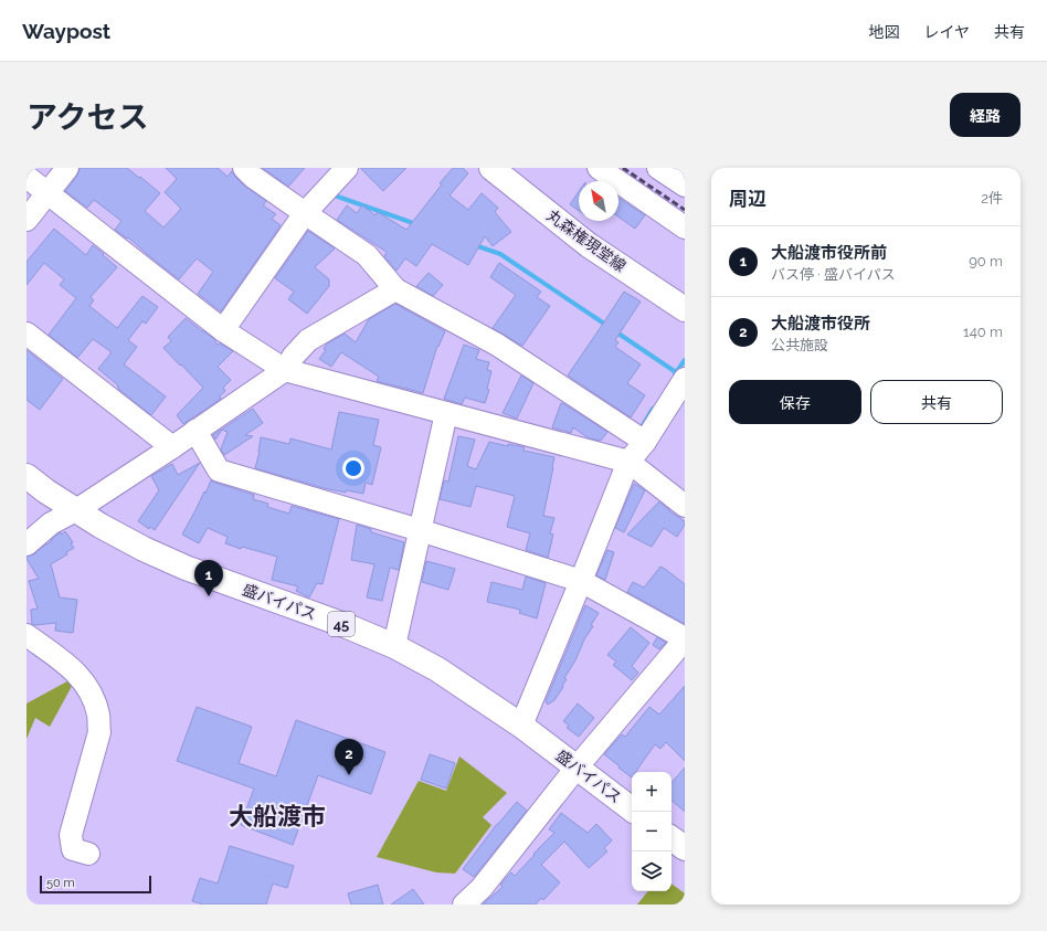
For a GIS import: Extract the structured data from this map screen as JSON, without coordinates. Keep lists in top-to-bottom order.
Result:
{
  "streets": {
    "main road": ["丸森権現堂線", "盛バイパス", "45"]
  },
  "districts": ["大船渡市"],
  "scale_bar": "50 m",
  "north": "top left",
  "page": {
    "header": "Waypost",
    "nav": ["地図", "レイヤ", "共有"],
    "title": "アクセス",
    "buttons": [
      "経路",
      ["保存", "共有"]
    ],
    "heading": ["周辺", "2件"],
    "list": [
      {
        "mark": "1",
        "name": "大船渡市役所前",
        "note": "バス停 · 盛バイパス",
        "value": "90 m"
      },
      {
        "mark": "2",
        "name": "大船渡市役所",
        "note": "公共施設",
        "value": "140 m"
      }
    ],
    "pins": ["1", "2"],
    "map_buttons": ["+", "−"],
    "scale": "50 m"
  }
}
